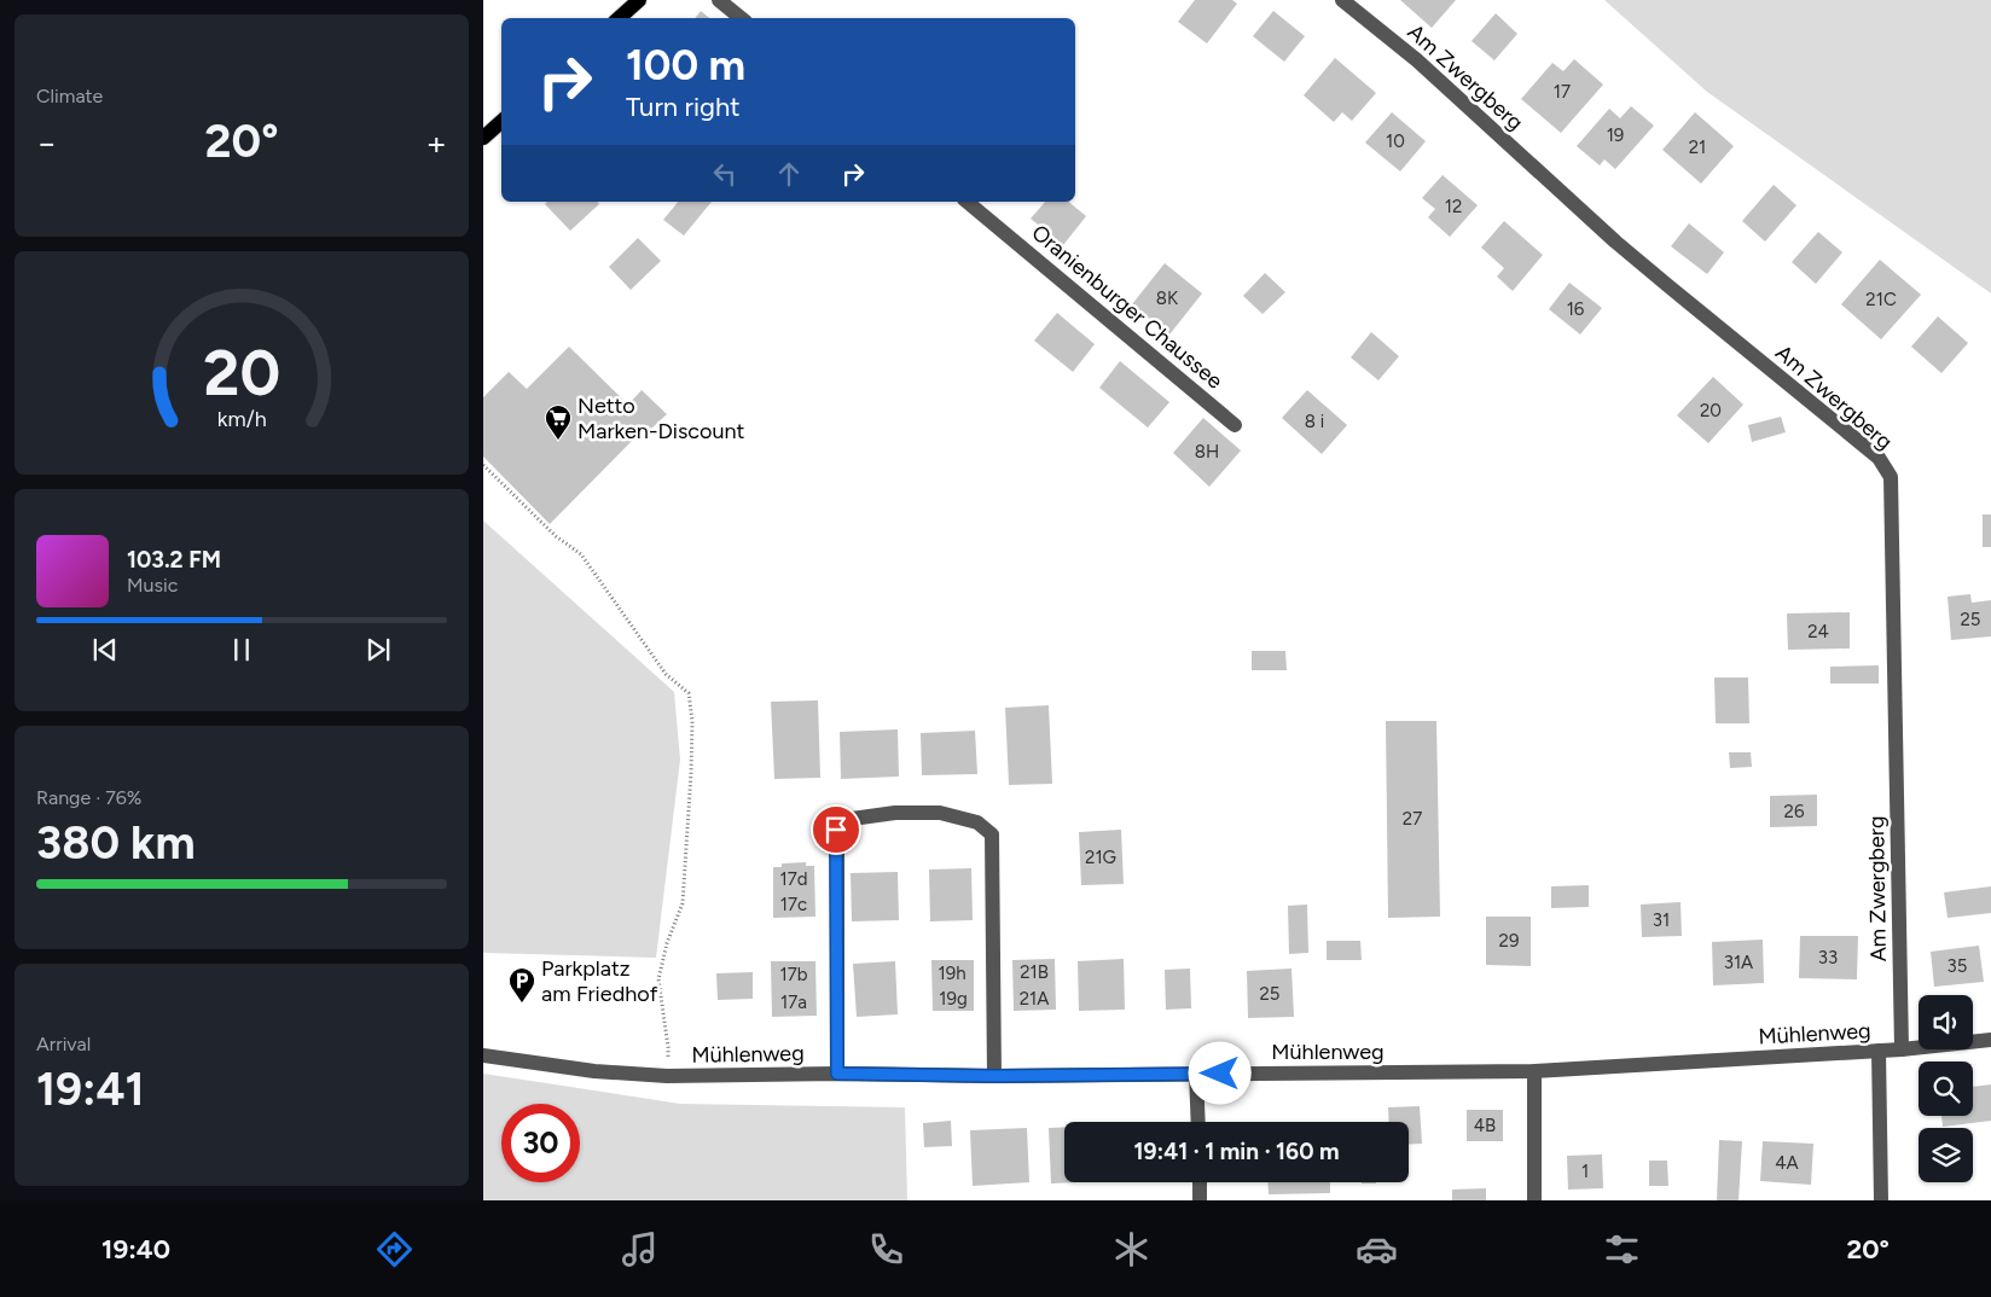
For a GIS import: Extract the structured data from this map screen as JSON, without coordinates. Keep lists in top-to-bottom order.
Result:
{
  "streets": {
    "street": ["Am Zwergberg", "Oranienburger Chaussee", "Mühlenweg"]
  },
  "crossings": [
    ["Am Zwergberg", "Mühlenweg"]
  ],
  "places": {
    "supermarket": ["Netto Marken-Discount"],
    "parking": ["Parkplatz am Friedhof"]
  },
  "house_numbers": [
    "17",
    "19",
    "10",
    "21",
    "12",
    "8K",
    "21C",
    "16",
    "20",
    "8 i",
    "8H",
    "25",
    "24",
    "26",
    "27",
    "21G",
    "17d",
    "17c",
    "31",
    "29",
    "33",
    "31A",
    "35",
    "21B",
    "19h",
    "17b",
    "25",
    "19g",
    "21A",
    "17a",
    "4B",
    "4A",
    "1"
  ],
  "page": {
    "tile": [
      "Climate",
      ["Range · 76%", "380 km"],
      ["Arrival", "19:41"]
    ],
    "turn": ["100 m", "Turn right"],
    "heat": ["−", "20°", "+"],
    "song": ["103.2 FM", "Music"],
    "limit": "30",
    "trip": "19:41 · 1 min · 160 m",
    "tabs": ["19:40", "20°"],
    "gauge": ["20", "km/h"]
  }
}
